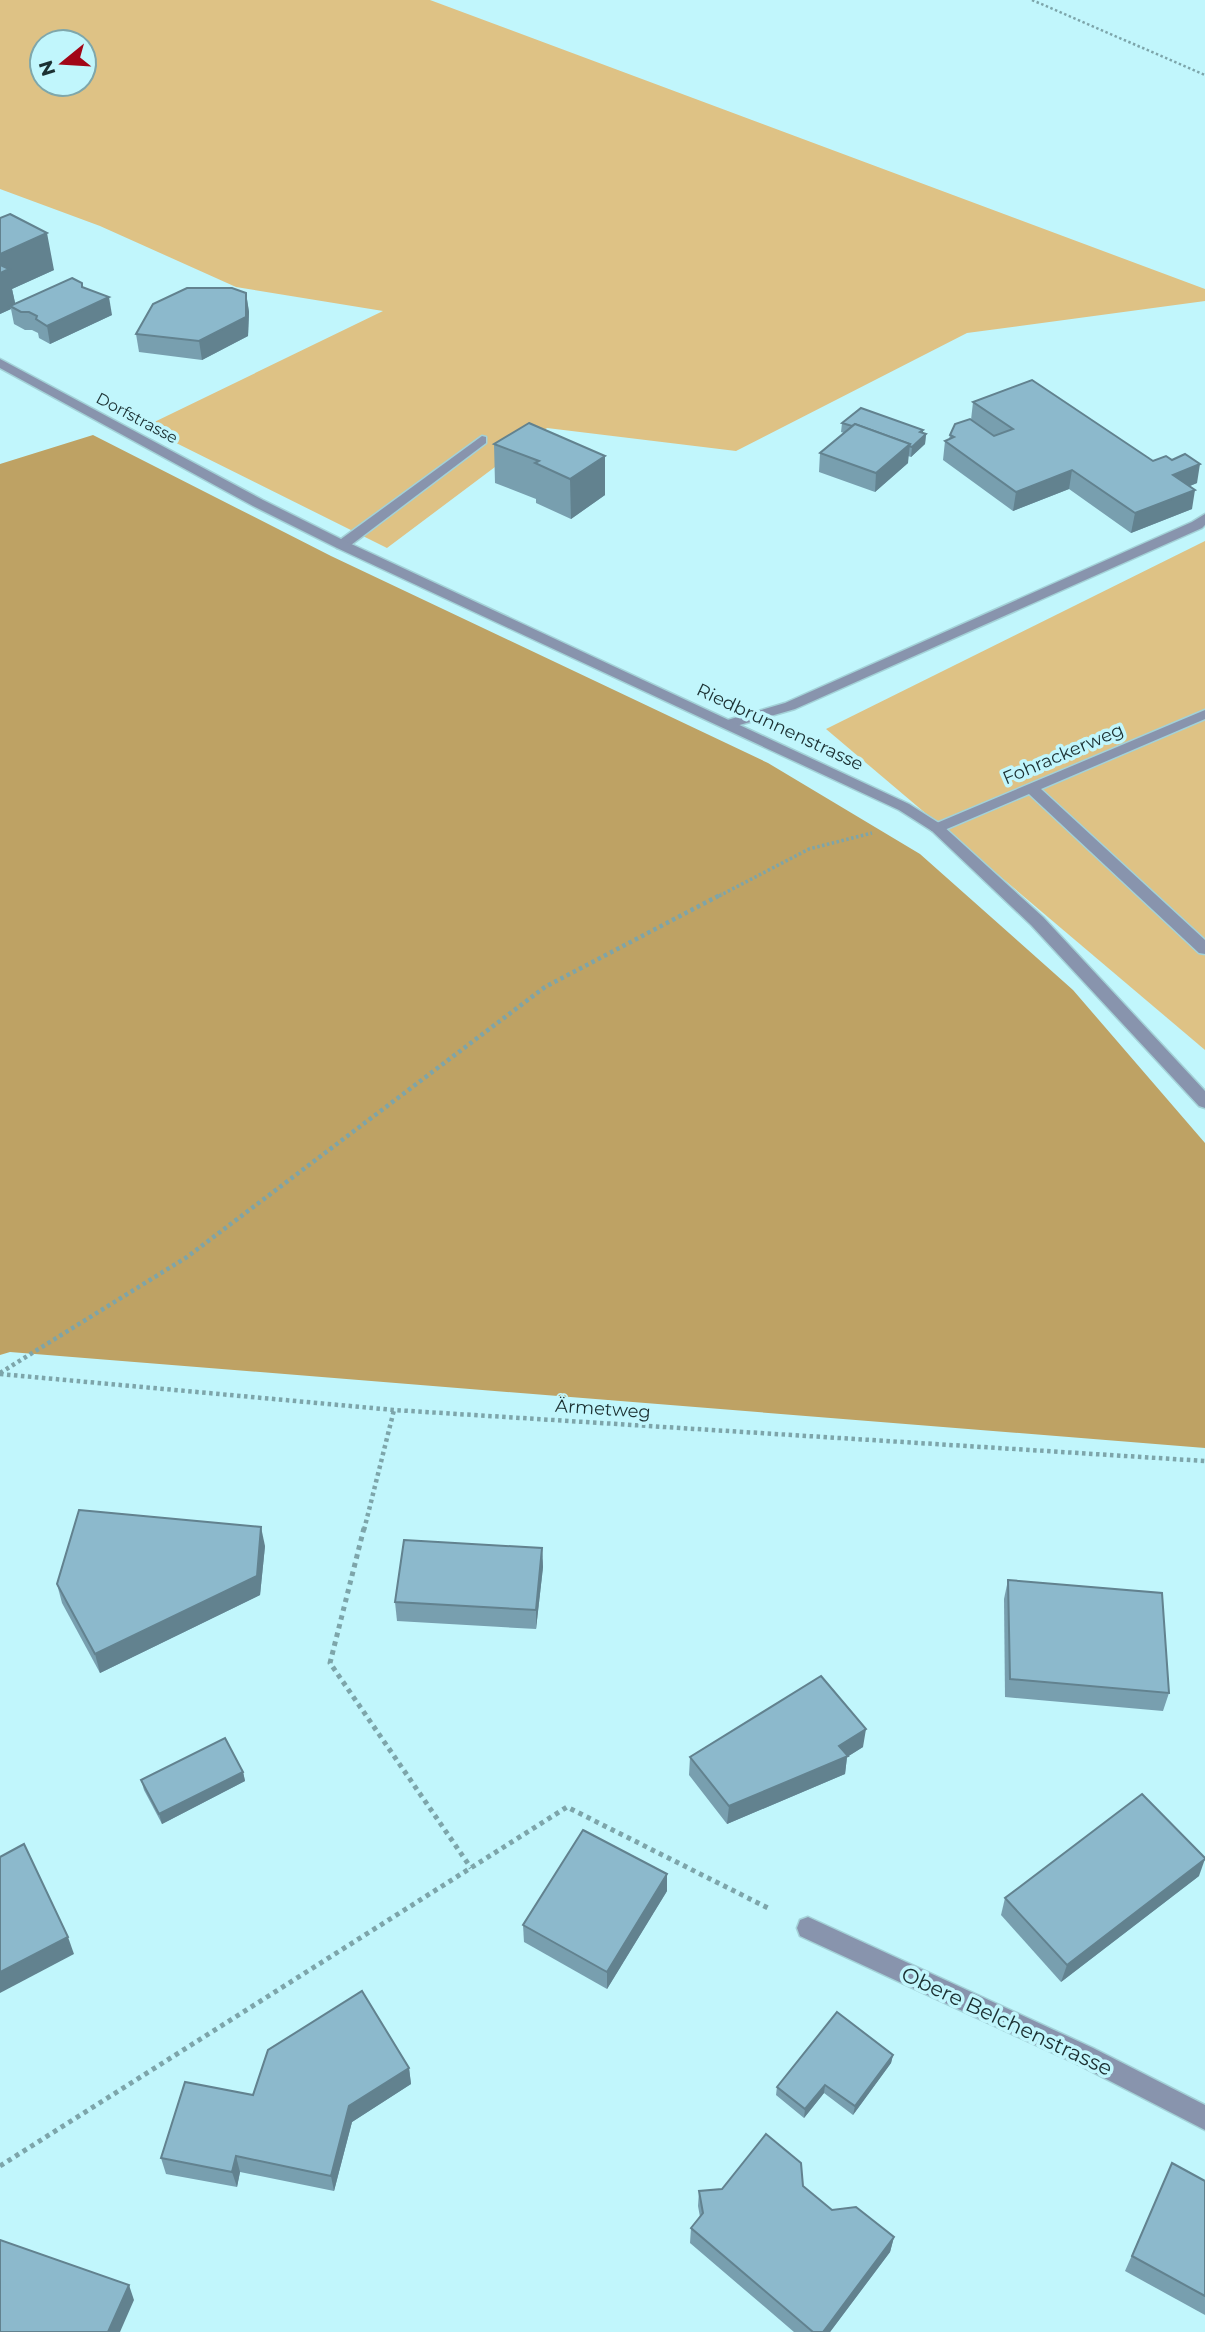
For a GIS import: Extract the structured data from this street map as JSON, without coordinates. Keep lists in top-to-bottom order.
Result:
{
  "streets": {
    "street": [
      "Dorfstrasse",
      "Riedbrunnenstrasse",
      "Fohrackerweg",
      "Obere Belchenstrasse"
    ],
    "path": ["Ärmetweg"]
  },
  "crossings": [
    ["Dorfstrasse", "Riedbrunnenstrasse"],
    ["Riedbrunnenstrasse", "Fohrackerweg"]
  ],
  "north": "left"
}
